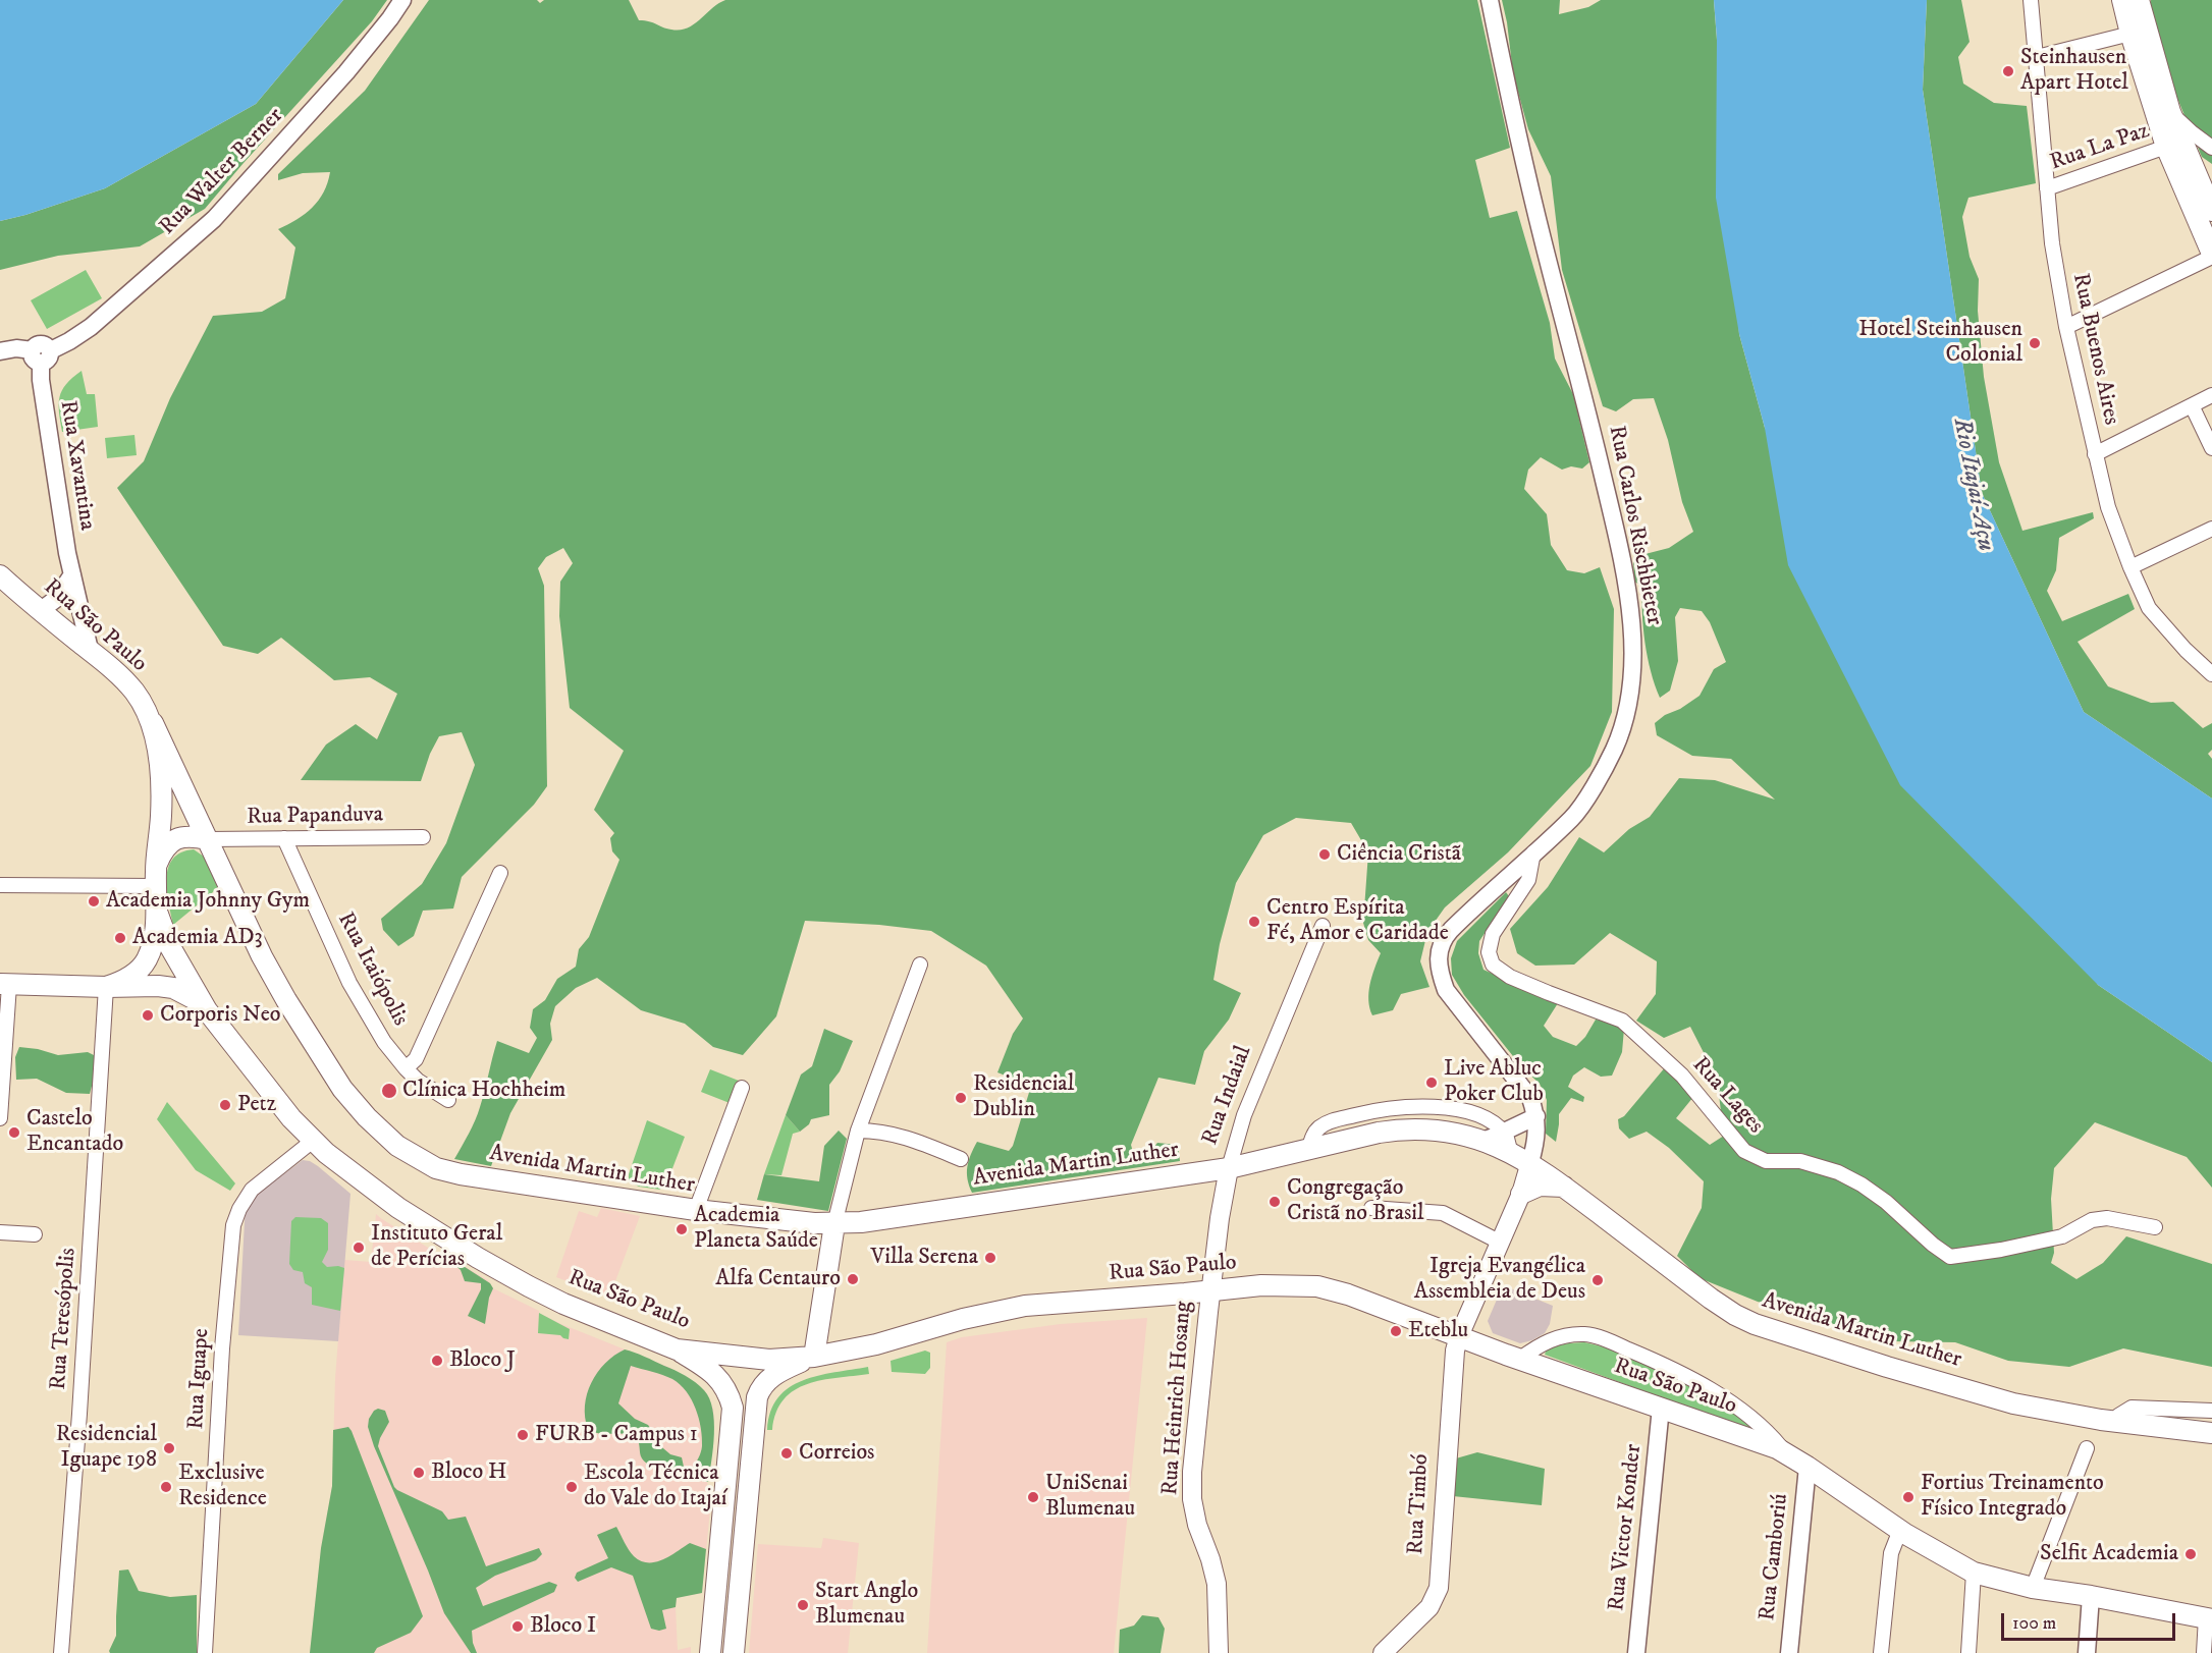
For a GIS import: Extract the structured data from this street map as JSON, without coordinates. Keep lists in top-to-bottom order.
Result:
{
  "streets": {
    "main road": [
      "Rua Carlos Rischbieter",
      "Rua São Paulo",
      "Rua Indaial",
      "Avenida Martin Luther",
      "Rua Heinrich Hosang",
      "Rua Timbó"
    ],
    "street": [
      "Rua La Paz",
      "Rua Walter Berner",
      "Rua Buenos Aires",
      "Rua Xavantina",
      "Rua Papanduva",
      "Rua Itaiópolis",
      "Rua Lages",
      "Rua Teresópolis",
      "Rua Iguape",
      "Rua Victor Konder",
      "Rua Camboriú"
    ]
  },
  "crossings": [
    ["Rua La Paz", "Rua Buenos Aires"],
    ["Rua Walter Berner", "Rua Xavantina"],
    ["Rua Xavantina", "Rua São Paulo"],
    ["Rua Carlos Rischbieter", "Rua São Paulo"],
    ["Rua Carlos Rischbieter", "Rua Lages"],
    ["Rua Carlos Rischbieter", "Avenida Martin Luther"],
    ["Rua Carlos Rischbieter", "Rua Timbó"],
    ["Rua São Paulo", "Rua Indaial"],
    ["Rua São Paulo", "Avenida Martin Luther"],
    ["Rua São Paulo", "Rua Teresópolis"],
    ["Rua São Paulo", "Rua Iguape"],
    ["Rua São Paulo", "Rua Heinrich Hosang"],
    ["Rua São Paulo", "Rua Timbó"],
    ["Rua São Paulo", "Rua Victor Konder"],
    ["Rua São Paulo", "Rua Camboriú"],
    ["Rua Papanduva", "Rua Itaiópolis"],
    ["Rua Papanduva", "Avenida Martin Luther"],
    ["Rua Indaial", "Avenida Martin Luther"],
    ["Rua Indaial", "Rua Heinrich Hosang"]
  ],
  "water": ["Rio Itajaí-Açu"],
  "places": [
    "Steinhausen Apart Hotel",
    "Hotel Steinhausen Colonial",
    "Ciência Cristã",
    "Academia Johnny Gym",
    "Centro Espírita Fé, Amor e Caridade",
    "Academia AD3",
    "Corporis Neo",
    "Live Abluc Poker Club",
    "Clínica Hochheim",
    "Residencial Dublin",
    "Petz",
    "Castelo Encantado",
    "Congregação Cristã no Brasil",
    "Academia Planeta Saúde",
    "Instituto Geral de Perícias",
    "Villa Serena",
    "Alfa Centauro",
    "Igreja Evangélica Assembleia de Deus",
    "Eteblu",
    "Bloco J",
    "FURB - Campus 1",
    "Residencial Iguape 198",
    "Correios",
    "Bloco H",
    "Exclusive Residence",
    "Escola Técnica do Vale do Itajaí",
    "UniSenai Blumenau",
    "Fortius Treinamento Físico Integrado",
    "Selfit Academia",
    "Start Anglo Blumenau",
    "Bloco I"
  ],
  "scale_bar": "100 m"
}
